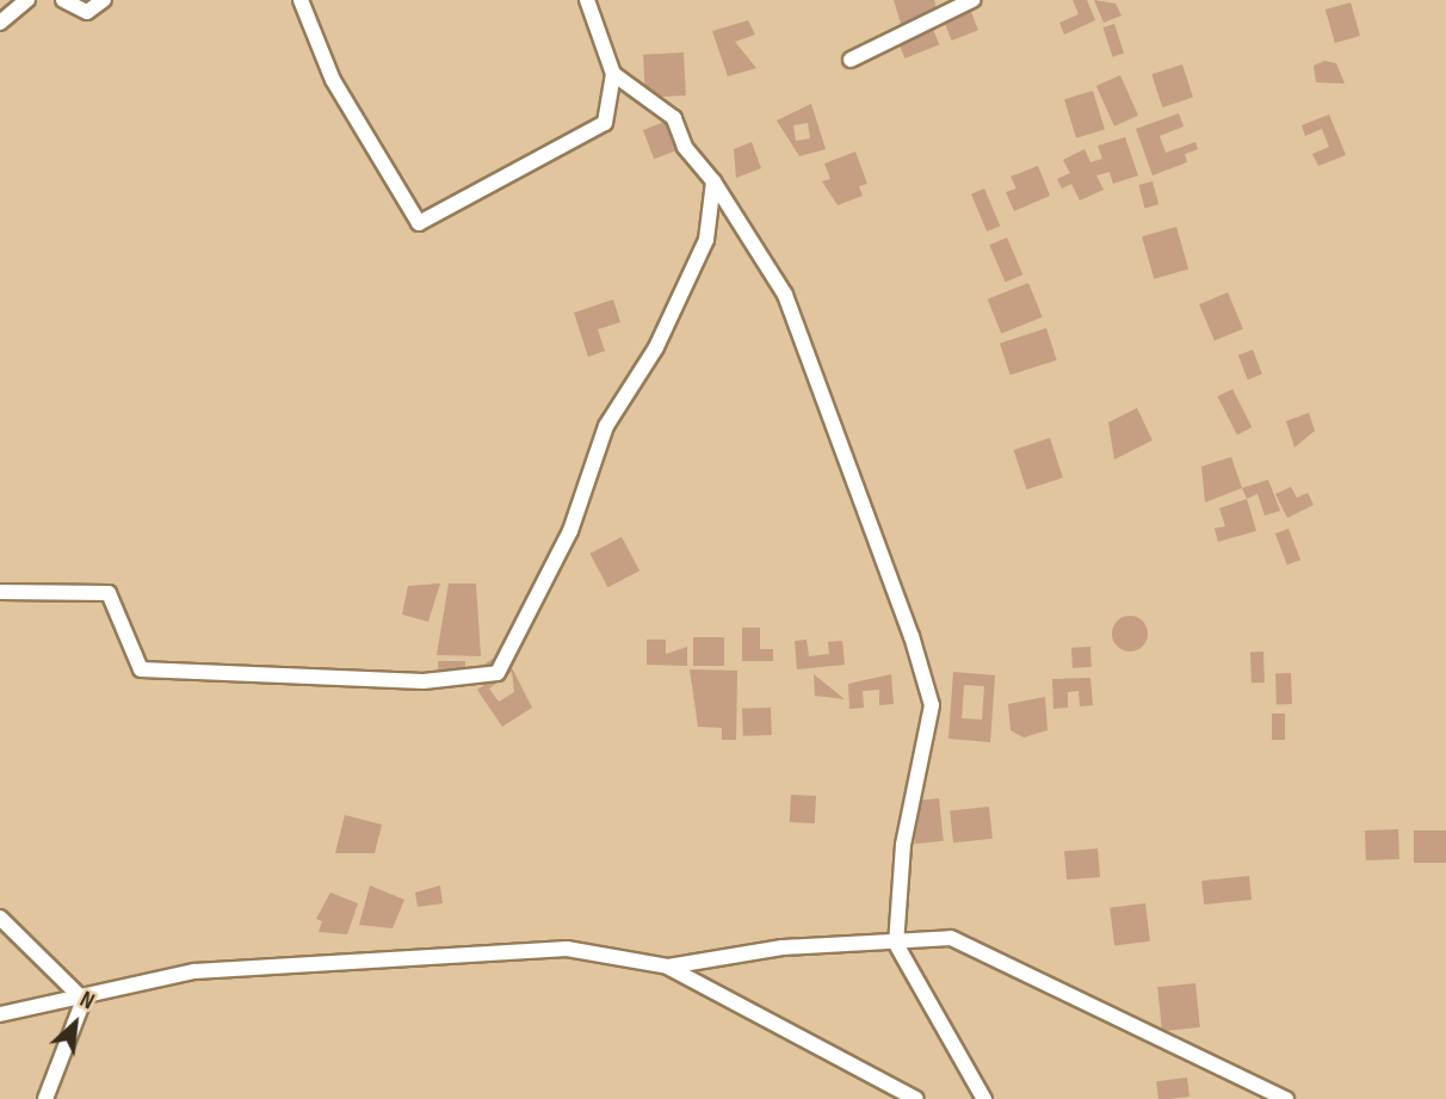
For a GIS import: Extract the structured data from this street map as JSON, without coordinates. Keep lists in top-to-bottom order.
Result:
{
  "north": "top right"
}
